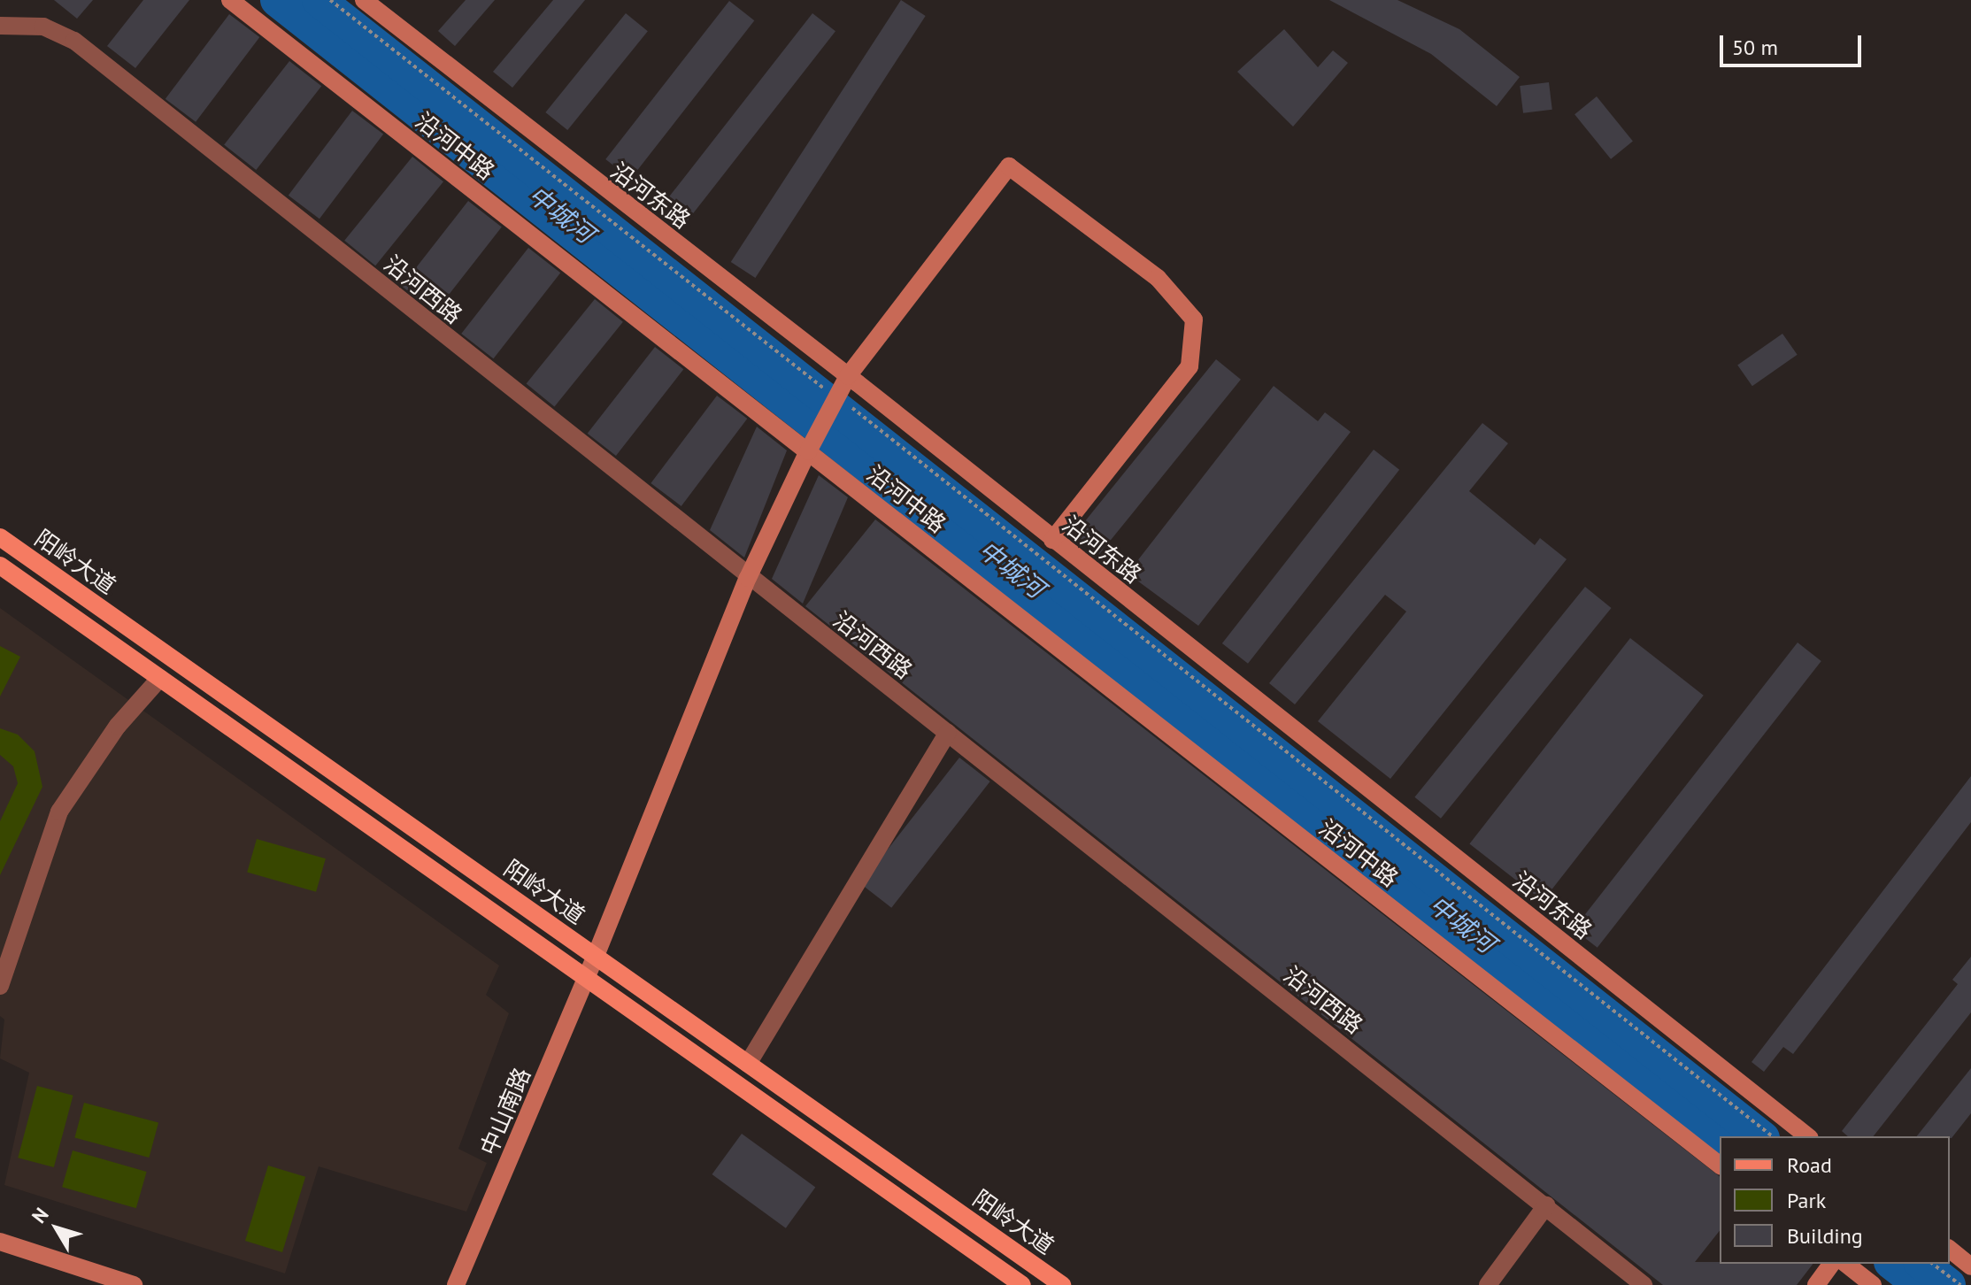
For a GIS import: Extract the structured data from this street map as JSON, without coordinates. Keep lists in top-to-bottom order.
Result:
{
  "streets": {
    "main road": ["阳岭大道"],
    "street": [
      "沿河中路",
      "沿河东路",
      "沿河西路",
      "中山南路"
    ]
  },
  "crossings": [
    ["沿河中路", "中山南路"],
    ["沿河东路", "中山南路"],
    ["沿河西路", "中山南路"],
    ["阳岭大道", "中山南路"]
  ],
  "water": ["中城河"],
  "legend": ["Road", "Park", "Building"],
  "scale_bar": "50 m",
  "north": "top left"
}
